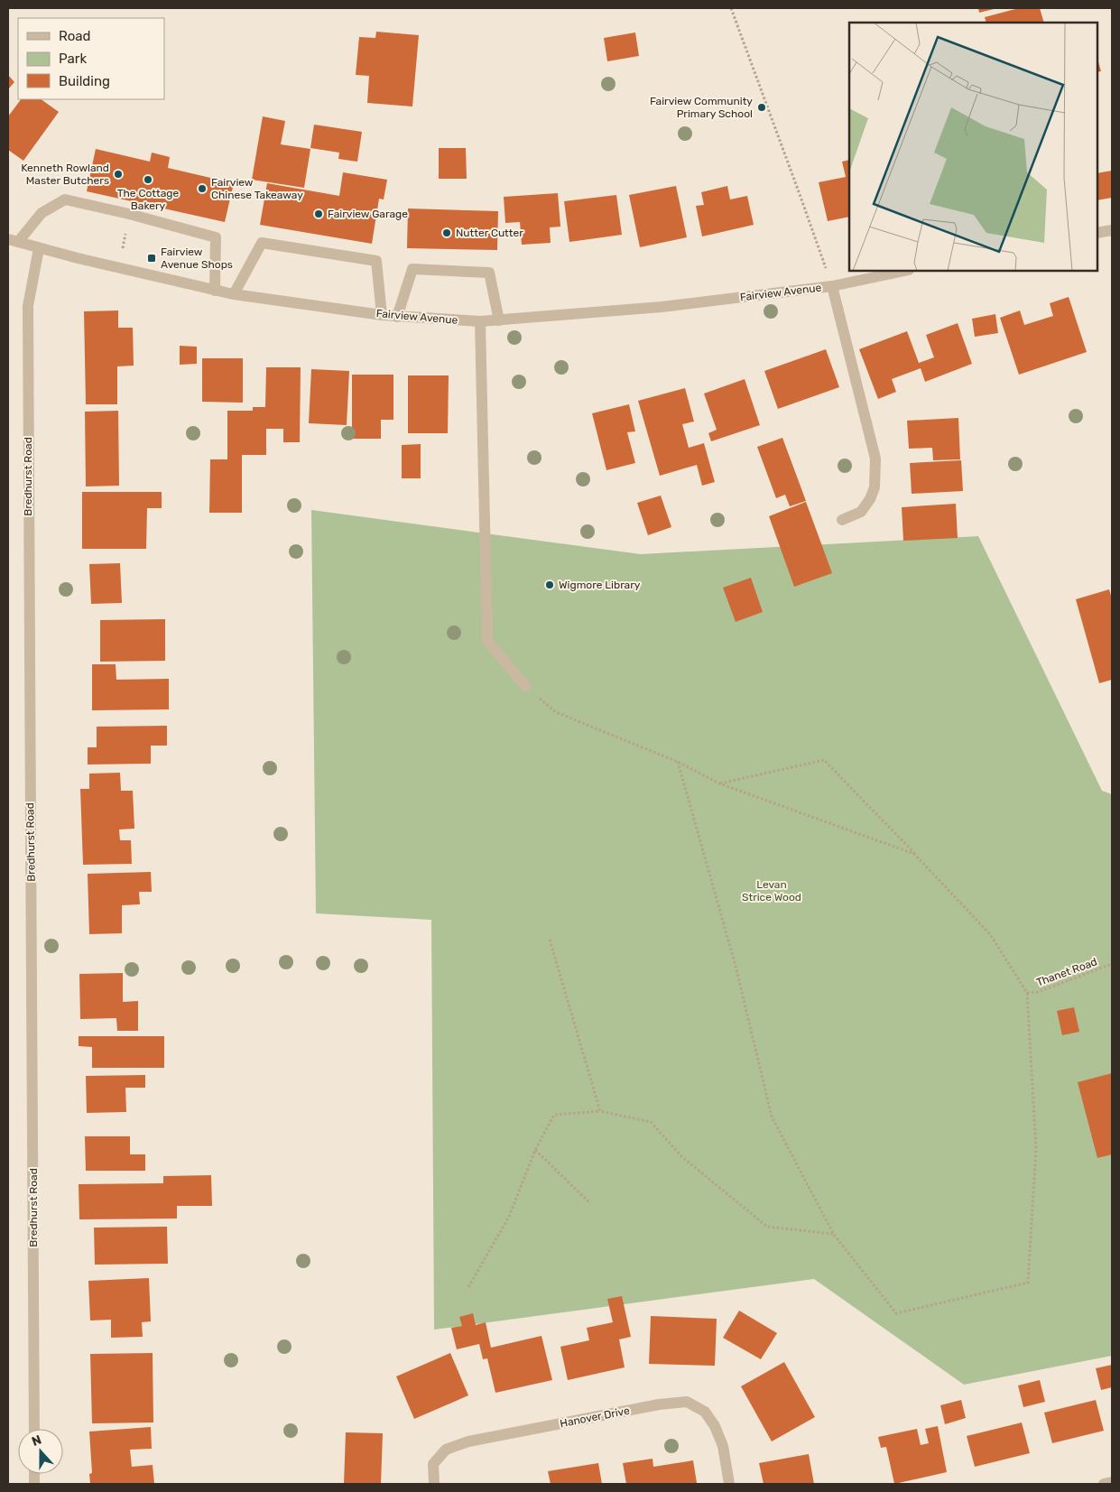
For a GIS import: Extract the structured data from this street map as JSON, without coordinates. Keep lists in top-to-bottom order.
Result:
{
  "streets": {
    "street": ["Fairview Avenue", "Bredhurst Road", "Hanover Drive"],
    "path": ["Thanet Road"]
  },
  "crossings": [
    ["Fairview Avenue", "Bredhurst Road"]
  ],
  "parks": ["Levan Strice Wood"],
  "places": {
    "other": [
      "Fairview Community Primary School",
      "Kenneth Rowland Master Butchers",
      "The Cottage Bakery",
      "Fairview Chinese Takeaway",
      "Fairview Garage",
      "Nutter Cutter",
      "Wigmore Library"
    ],
    "transit": ["Fairview Avenue Shops"]
  },
  "legend": ["Road", "Park", "Building"],
  "north": "top"
}
